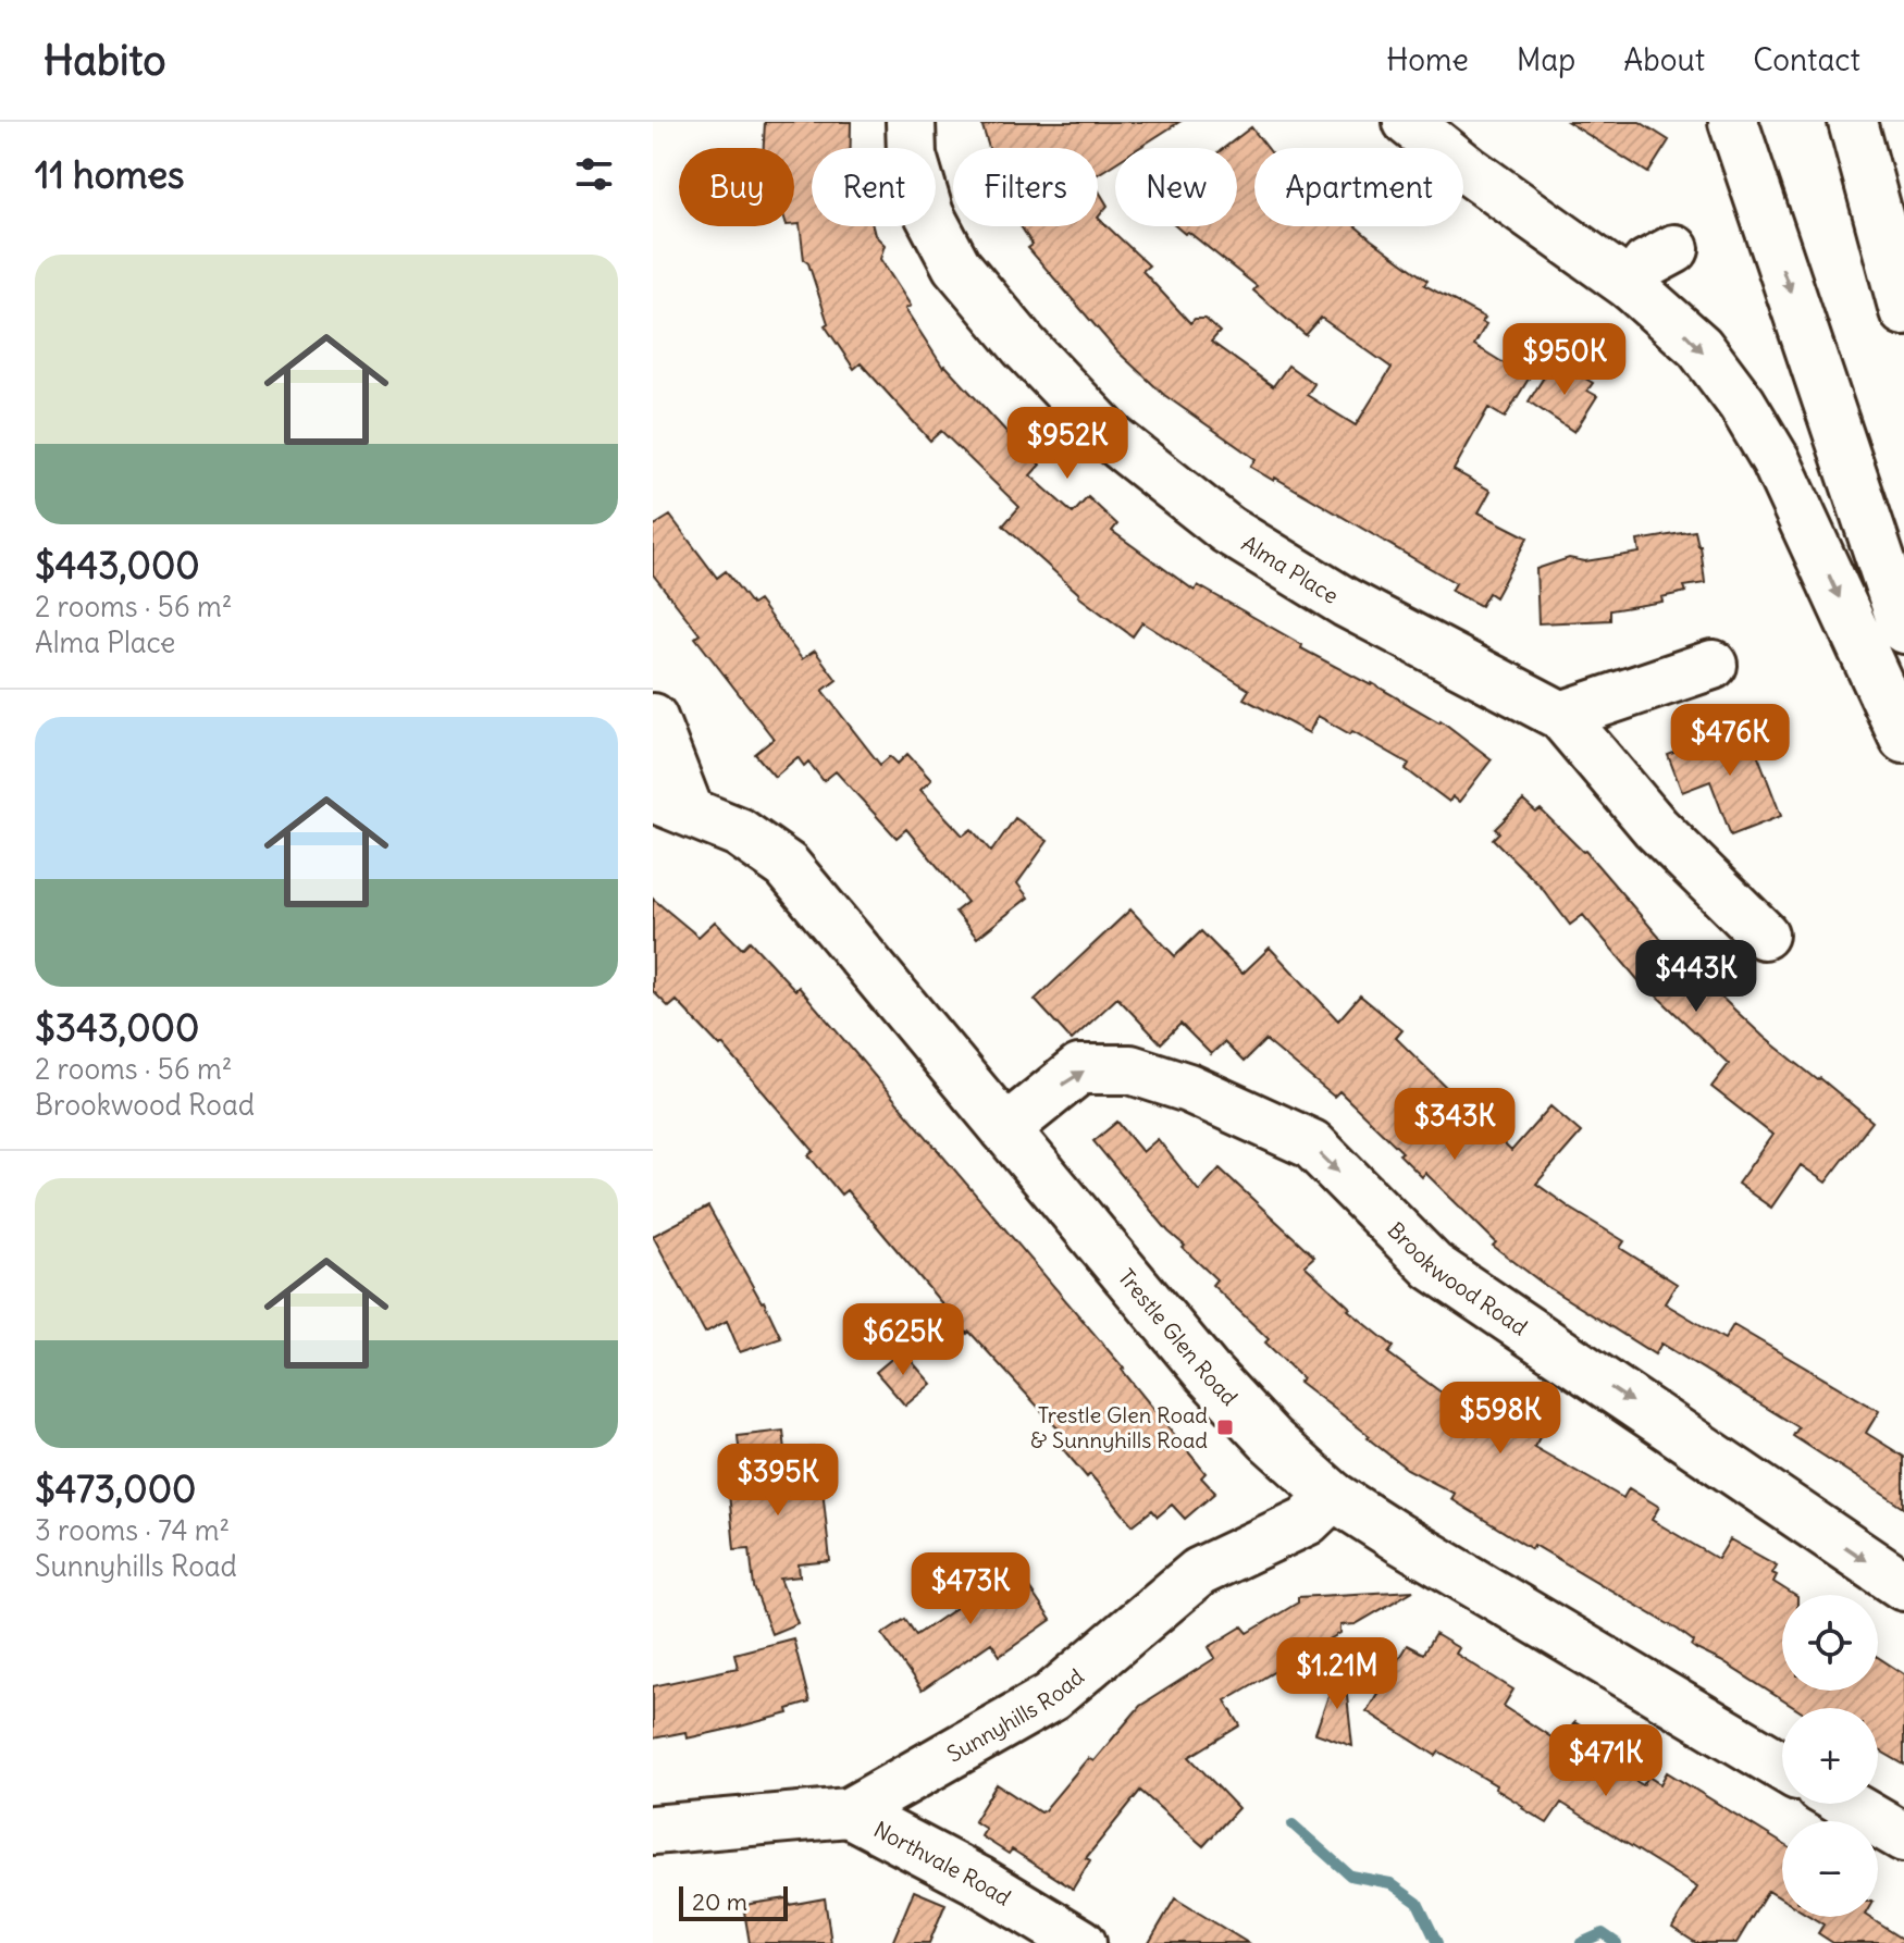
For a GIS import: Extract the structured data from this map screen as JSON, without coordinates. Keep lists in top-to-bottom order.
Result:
{
  "streets": {
    "main road": [
      "Alma Place",
      "Brookwood Road",
      "Trestle Glen Road",
      "Sunnyhills Road",
      "Northvale Road"
    ]
  },
  "crossings": [
    ["Brookwood Road", "Trestle Glen Road"],
    ["Trestle Glen Road", "Sunnyhills Road"],
    ["Sunnyhills Road", "Northvale Road"]
  ],
  "one_way": ["Brookwood Road"],
  "places": {
    "transit": ["Trestle Glen Road & Sunnyhills Road"]
  },
  "scale_bar": "20 m",
  "page": {
    "header": "Habito",
    "nav": [
      "Home",
      "Map",
      "About",
      "Contact"
    ],
    "heading": "11 homes",
    "chip": [
      "Buy",
      "Rent",
      "Filters",
      "New",
      "Apartment"
    ],
    "list": [
      {
        "name": "$443,000",
        "note": "2 rooms · 56 m² · Alma Place"
      },
      {
        "name": "$343,000",
        "note": "2 rooms · 56 m² · Brookwood Road"
      },
      {
        "name": "$473,000",
        "note": "3 rooms · 74 m² · Sunnyhills Road"
      }
    ],
    "price": [
      "$950K",
      "$952K",
      "$476K",
      "$443K",
      "$343K",
      "$625K",
      "$598K",
      "$395K",
      "$473K",
      "$1.21M",
      "$471K"
    ],
    "map_buttons": ["+", "−"],
    "scale": "20 m"
  }
}
